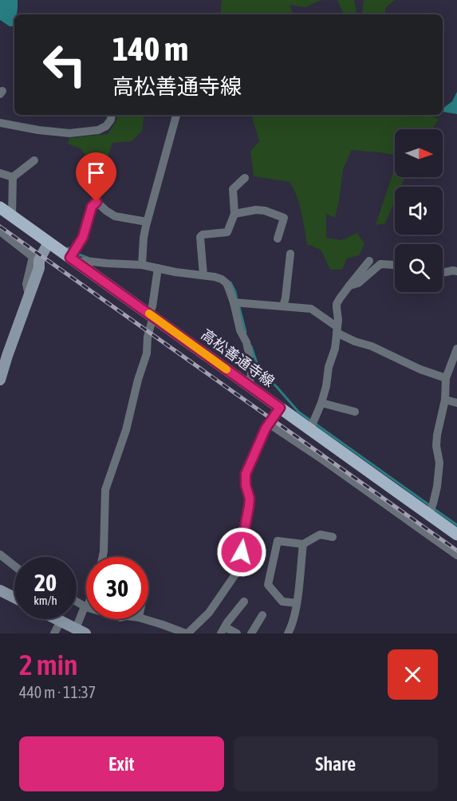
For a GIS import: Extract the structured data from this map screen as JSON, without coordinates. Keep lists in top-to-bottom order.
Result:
{
  "streets": {
    "main road": ["高松善通寺線"]
  },
  "north": "right",
  "page": {
    "turn": ["140 m", "高松善通寺線"],
    "speed": "20 km/h",
    "limit": "30",
    "heading": ["2 min", "440 m · 11:37"],
    "buttons": ["Exit", "Share"]
  }
}
